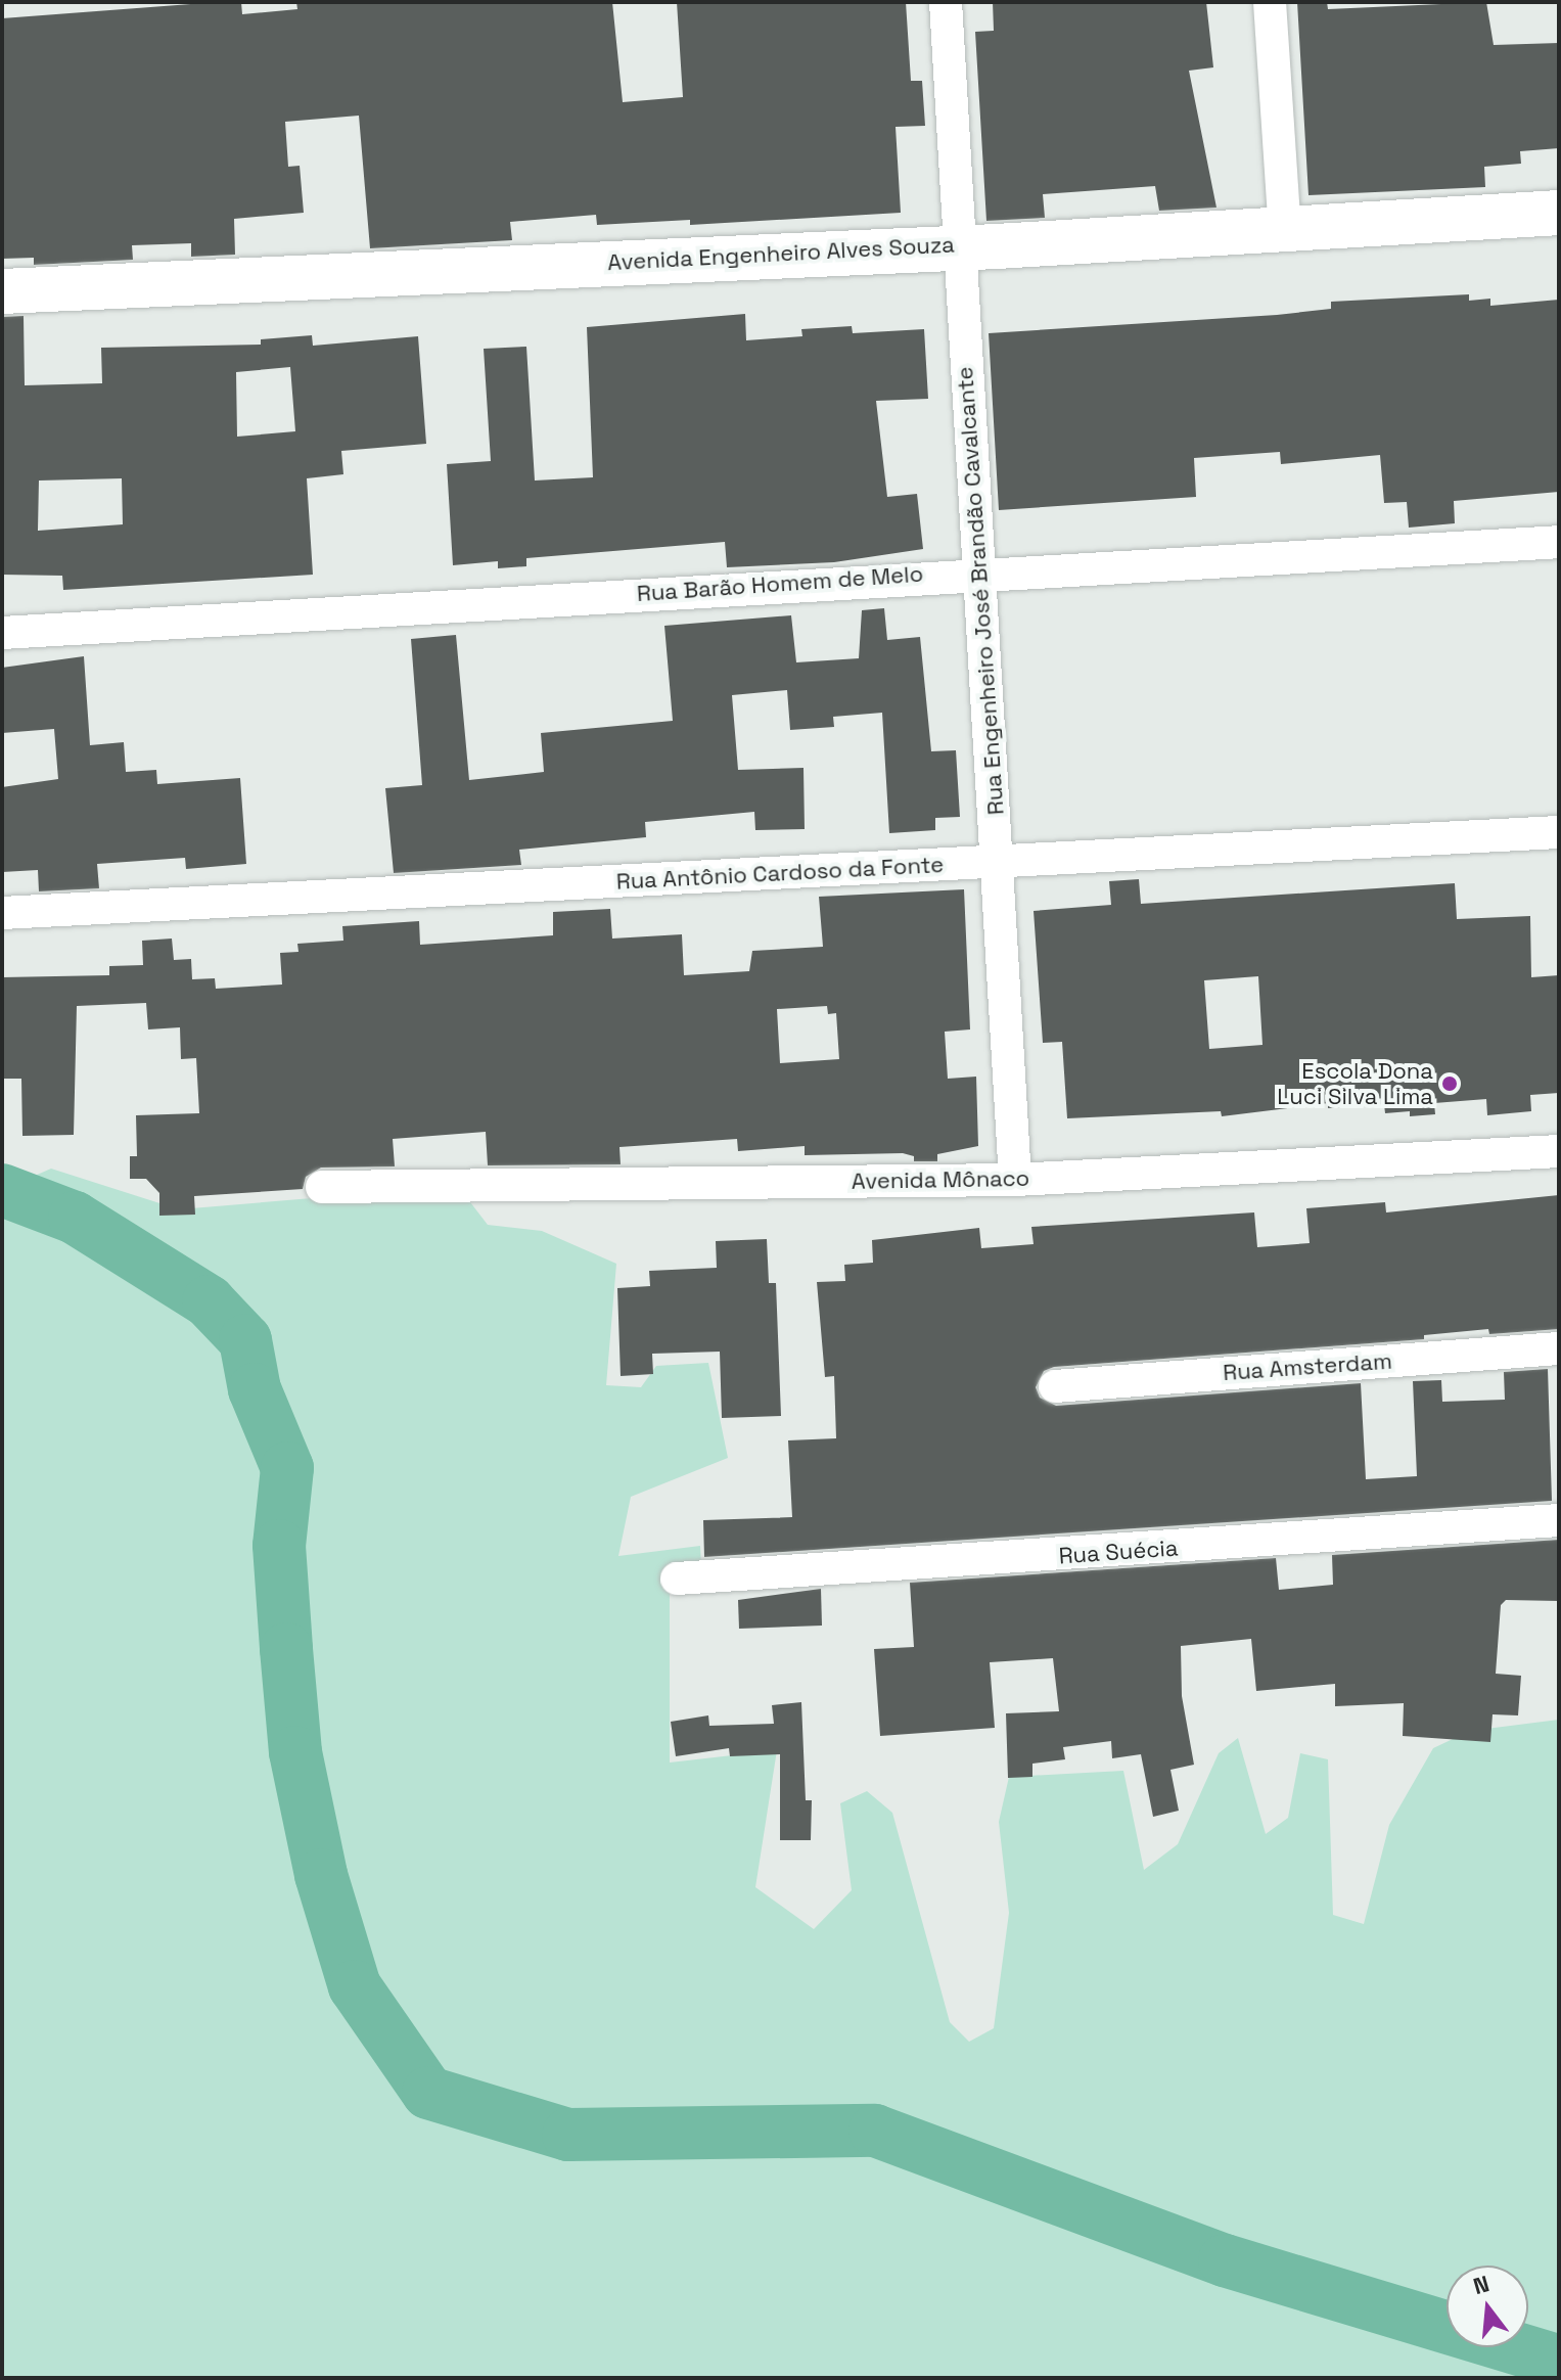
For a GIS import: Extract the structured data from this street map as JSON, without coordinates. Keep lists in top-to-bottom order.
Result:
{
  "streets": {
    "main road": ["Avenida Engenheiro Alves Souza"],
    "street": [
      "Rua Barão Homem de Melo",
      "Rua Engenheiro José Brandão Cavalcante",
      "Rua Antônio Cardoso da Fonte",
      "Avenida Mônaco",
      "Rua Amsterdam",
      "Rua Suécia"
    ]
  },
  "crossings": [
    ["Avenida Engenheiro Alves Souza", "Rua Engenheiro José Brandão Cavalcante"],
    ["Rua Barão Homem de Melo", "Rua Engenheiro José Brandão Cavalcante"],
    ["Rua Engenheiro José Brandão Cavalcante", "Rua Antônio Cardoso da Fonte"],
    ["Rua Engenheiro José Brandão Cavalcante", "Avenida Mônaco"]
  ],
  "places": ["Escola Dona Luci Silva Lima"],
  "north": "top"
}
